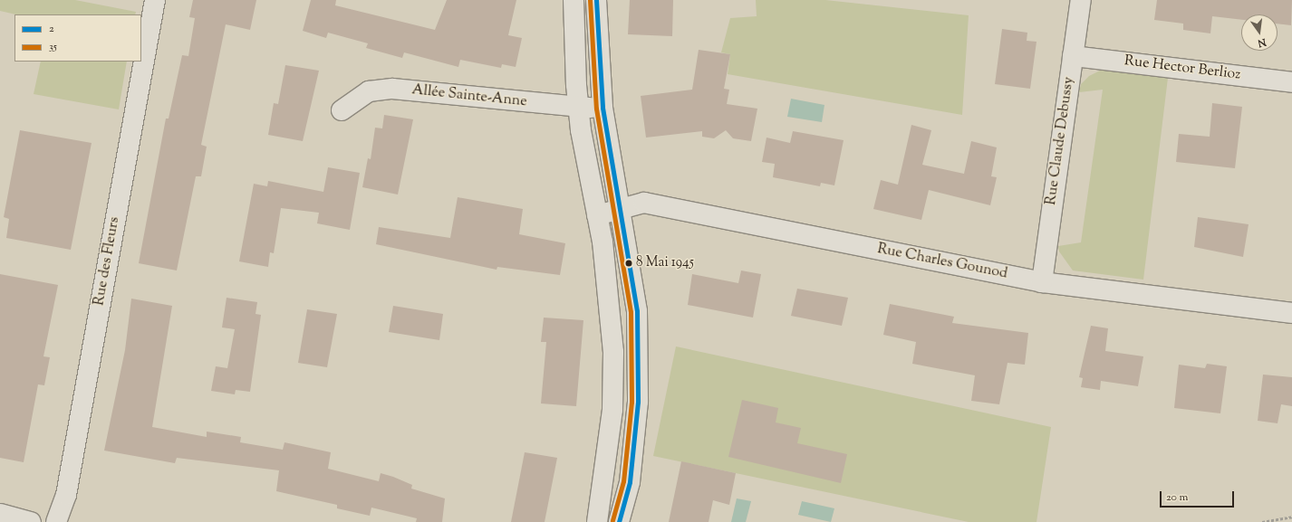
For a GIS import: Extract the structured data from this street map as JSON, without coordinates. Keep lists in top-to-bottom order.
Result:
{
  "streets": {
    "street": [
      "Rue Hector Berlioz",
      "Allée Sainte-Anne",
      "Rue Claude Debussy",
      "Rue des Fleurs",
      "Rue Charles Gounod"
    ]
  },
  "crossings": [
    ["Rue Hector Berlioz", "Rue Claude Debussy"],
    ["Rue Claude Debussy", "Rue Charles Gounod"]
  ],
  "places": ["8 Mai 1945"],
  "lines": ["transit line 2", "transit line 35"],
  "legend": ["2", "35"],
  "scale_bar": "20 m",
  "north": "bottom"
}
